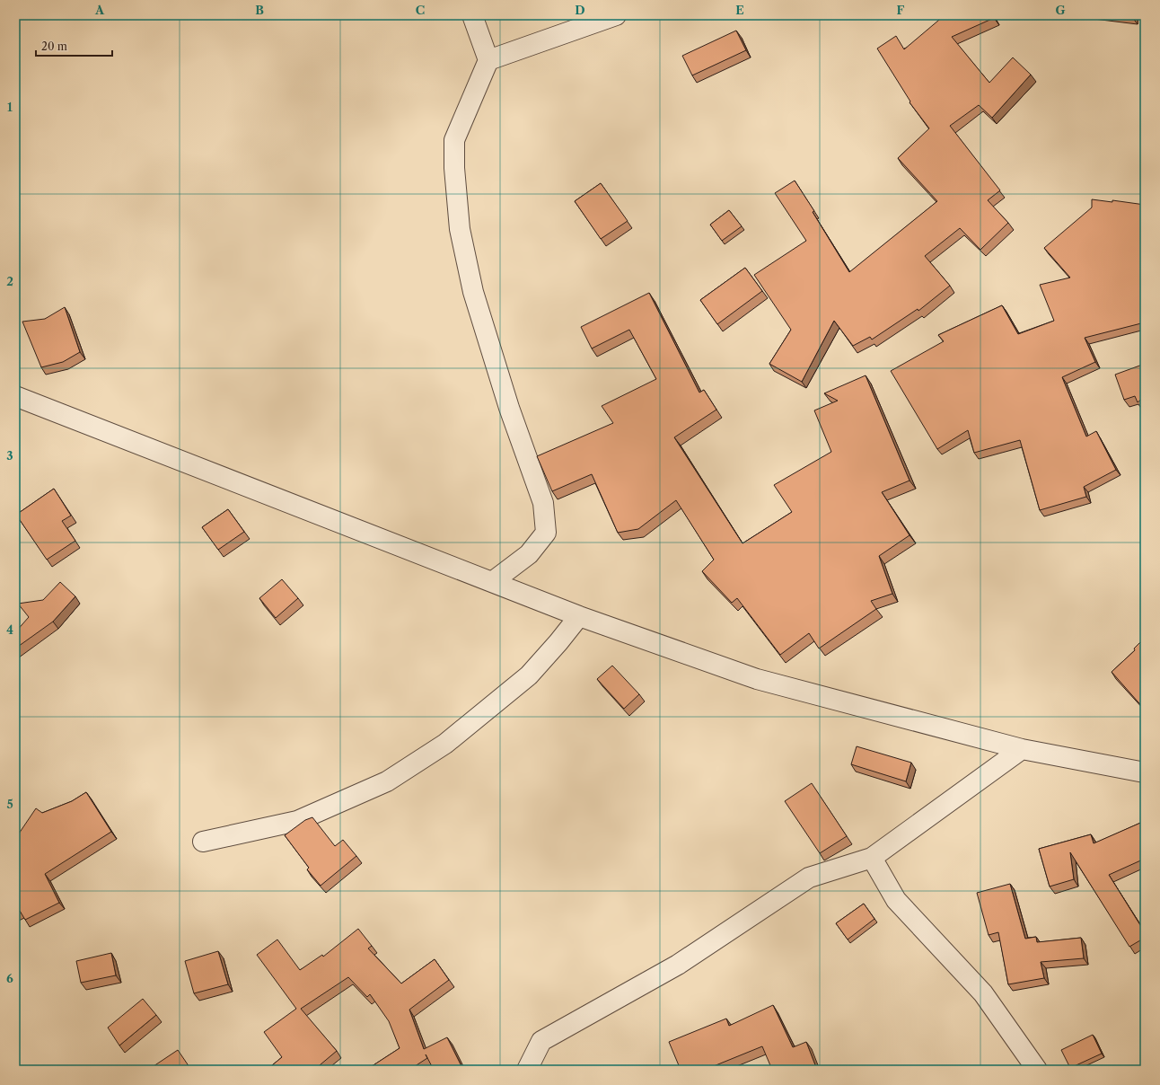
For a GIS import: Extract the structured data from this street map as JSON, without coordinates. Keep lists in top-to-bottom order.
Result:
{
  "scale_bar": "20 m",
  "grid": {
    "columns": [
      "A",
      "B",
      "C",
      "D",
      "E",
      "F",
      "G"
    ],
    "rows": [
      "1",
      "2",
      "3",
      "4",
      "5",
      "6"
    ]
  }
}
